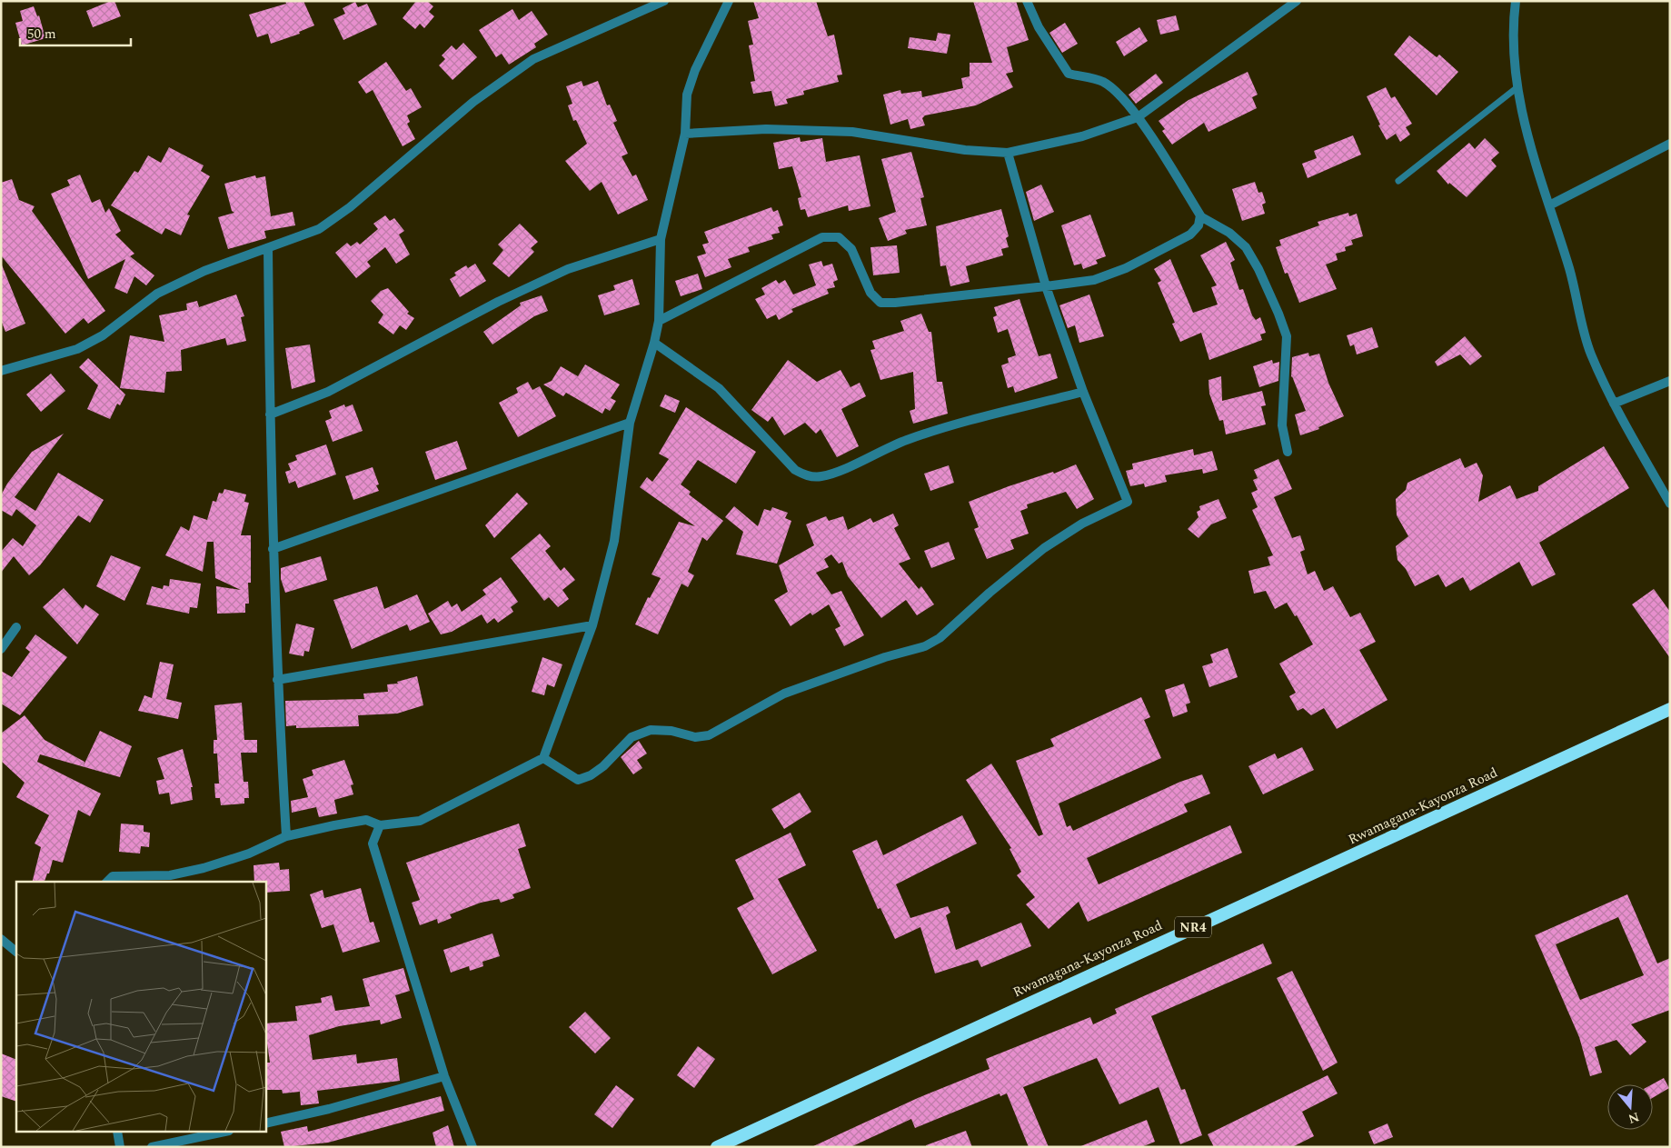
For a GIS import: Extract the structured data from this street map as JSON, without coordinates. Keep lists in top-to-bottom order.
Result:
{
  "streets": {
    "highway": ["Rwamagana-Kayonza Road", "NR4"]
  },
  "scale_bar": "50 m",
  "north": "bottom"
}
